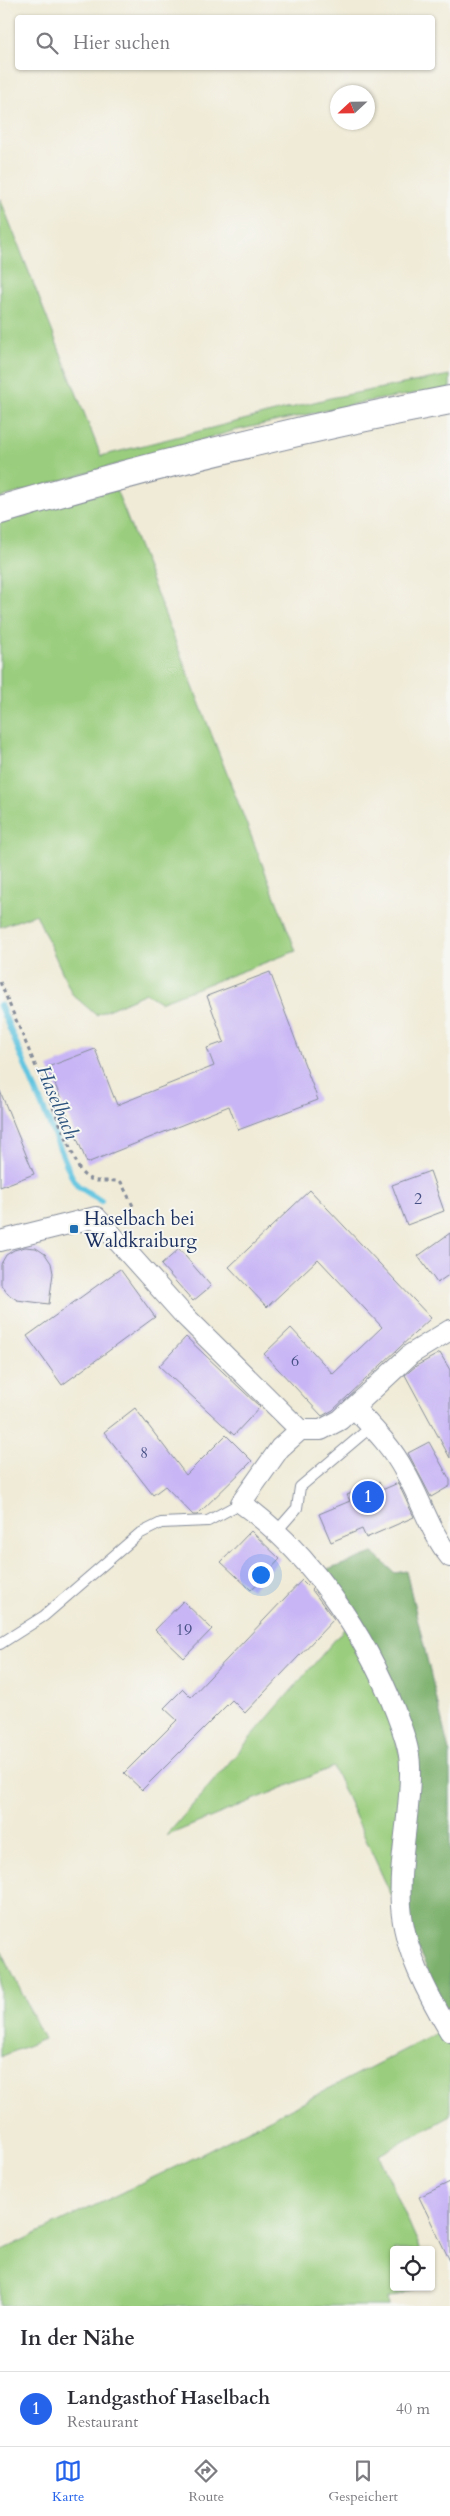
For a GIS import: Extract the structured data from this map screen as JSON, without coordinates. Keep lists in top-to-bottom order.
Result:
{
  "water": ["Haselbach"],
  "places": {
    "transit": ["Haselbach bei Waldkraiburg"]
  },
  "house_numbers": [
    "2",
    "6",
    "8",
    "19"
  ],
  "north": "left",
  "page": {
    "search": "Hier suchen",
    "pins": "1",
    "heading": "In der Nähe",
    "list": [
      {
        "mark": "1",
        "name": "Landgasthof Haselbach",
        "note": "Restaurant",
        "value": "40 m"
      }
    ],
    "nav": ["Karte", "Route", "Gespeichert"]
  }
}
